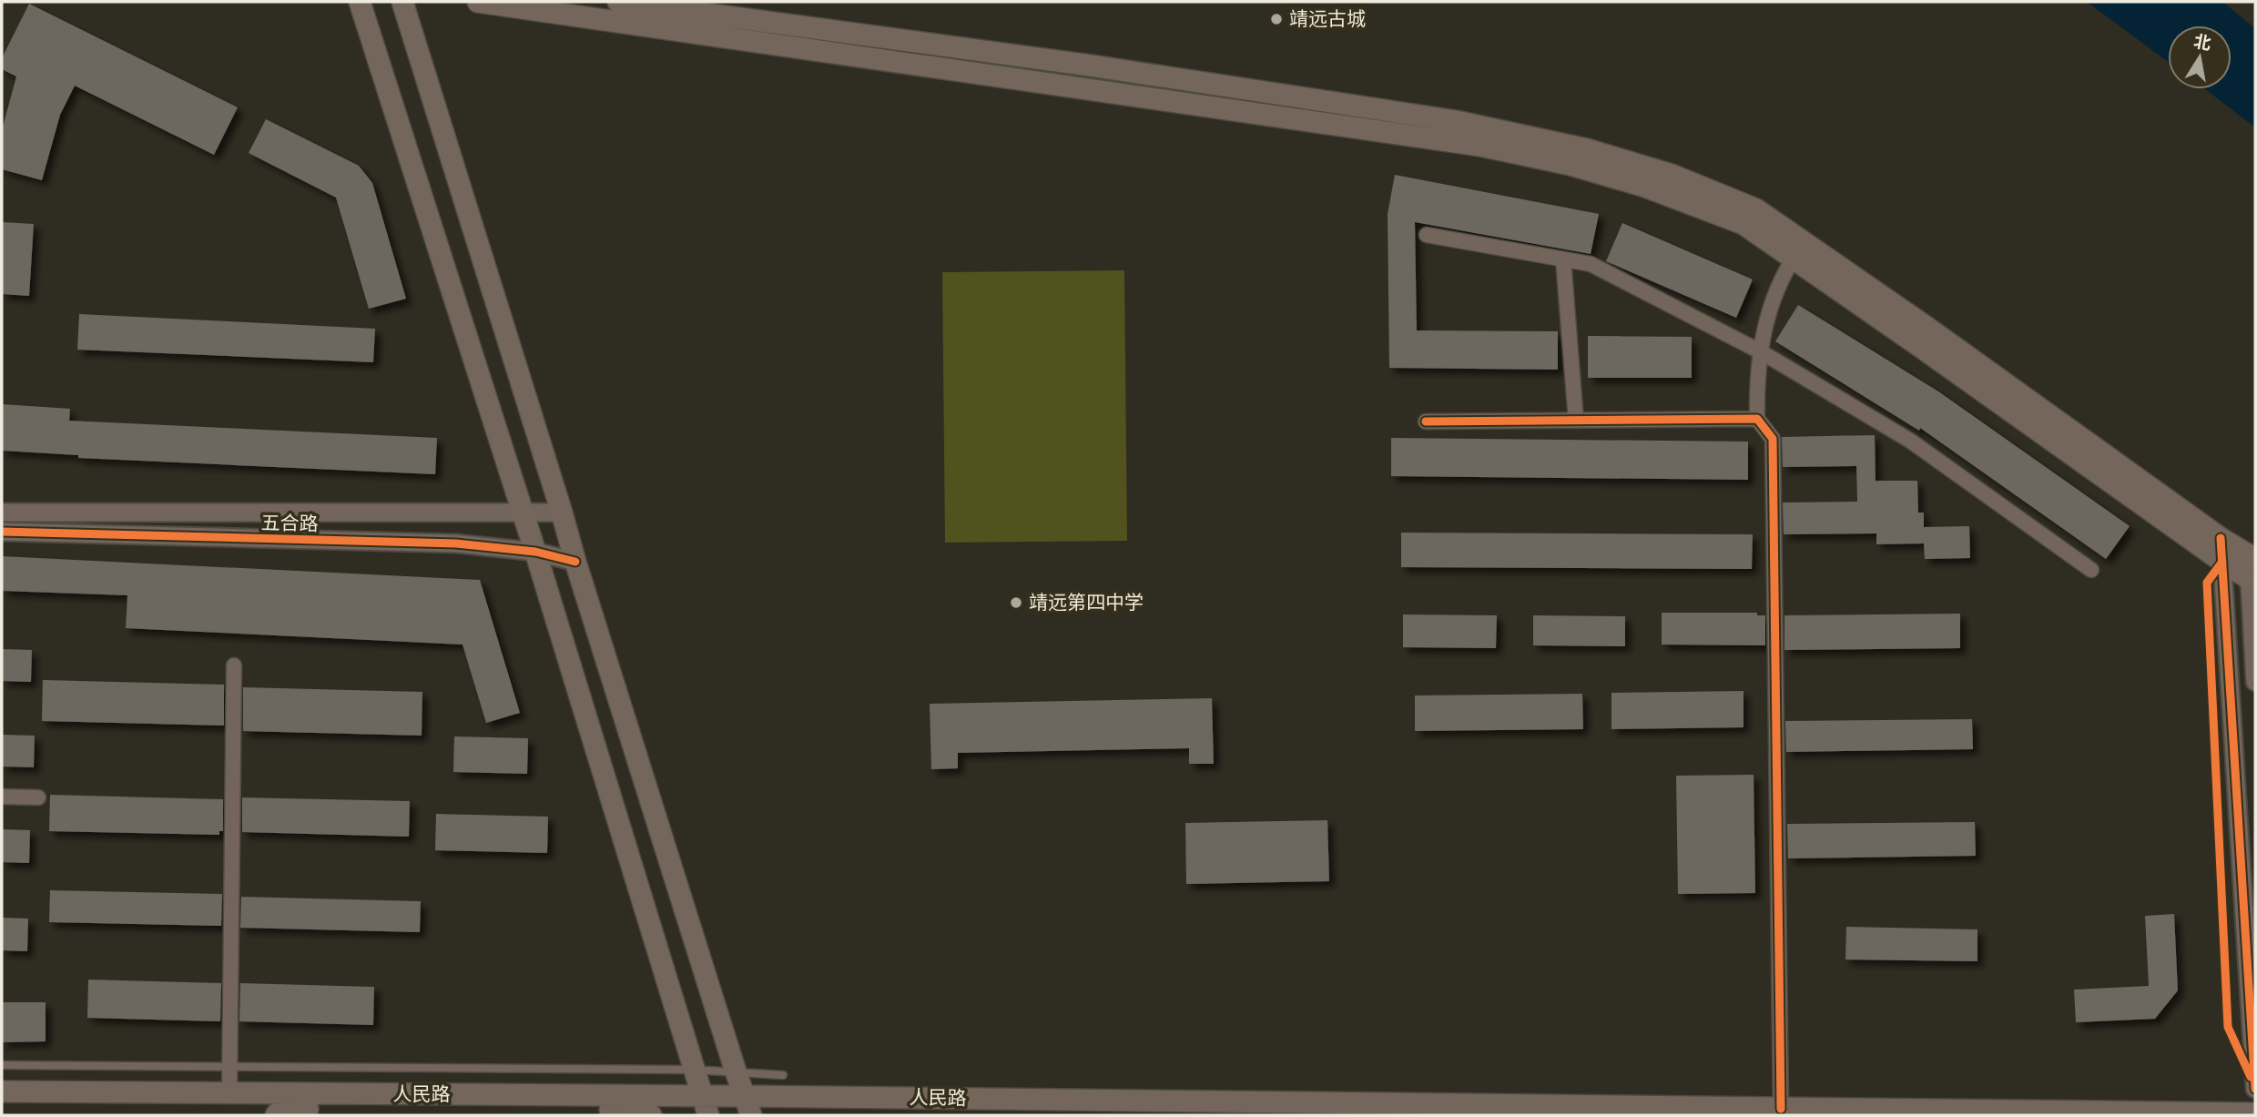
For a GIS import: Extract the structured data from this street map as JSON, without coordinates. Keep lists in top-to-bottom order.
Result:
{
  "streets": {
    "main road": ["人民路"],
    "street": ["五合路"]
  },
  "places": ["靖远古城", "靖远第四中学"],
  "north": "top"
}
